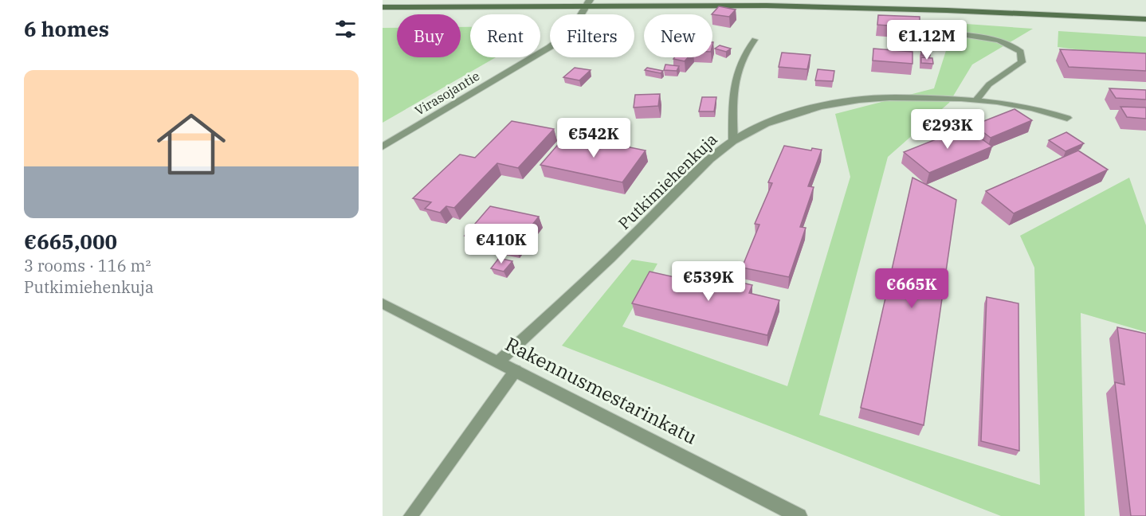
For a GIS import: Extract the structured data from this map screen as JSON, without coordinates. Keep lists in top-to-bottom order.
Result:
{
  "streets": {
    "street": ["Virasojantie", "Putkimiehenkuja", "Rakennusmestarinkatu"]
  },
  "crossings": [
    ["Putkimiehenkuja", "Rakennusmestarinkatu"]
  ],
  "page": {
    "heading": "6 homes",
    "chip": [
      "Buy",
      "Rent",
      "Filters",
      "New"
    ],
    "price": [
      "€1.12M",
      "€293K",
      "€542K",
      "€410K",
      "€539K",
      "€665K"
    ],
    "list": [
      {
        "name": "€665,000",
        "note": "3 rooms · 116 m² · Putkimiehenkuja"
      }
    ]
  }
}
